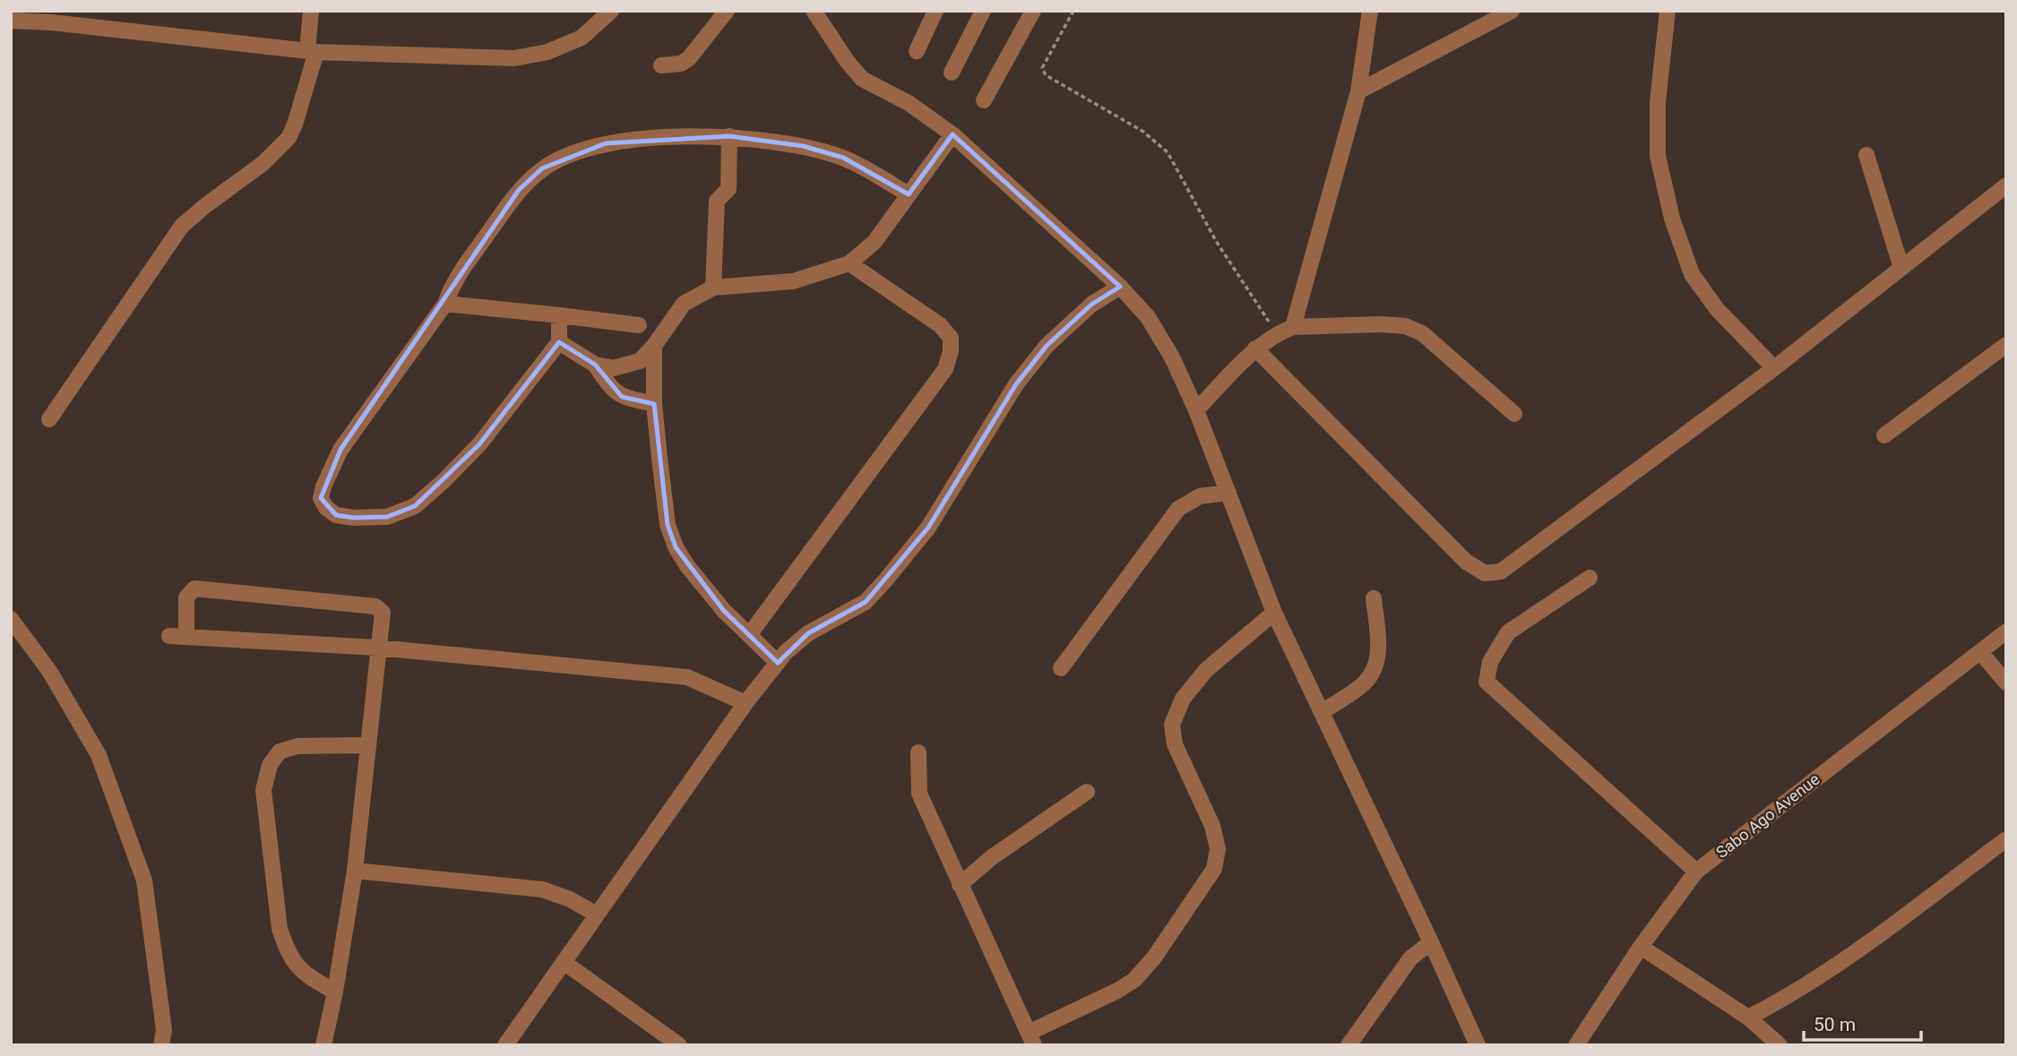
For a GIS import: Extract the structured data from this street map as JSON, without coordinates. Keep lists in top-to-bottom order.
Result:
{
  "streets": {
    "street": ["Sabo Ago Avenue"]
  },
  "scale_bar": "50 m"
}
